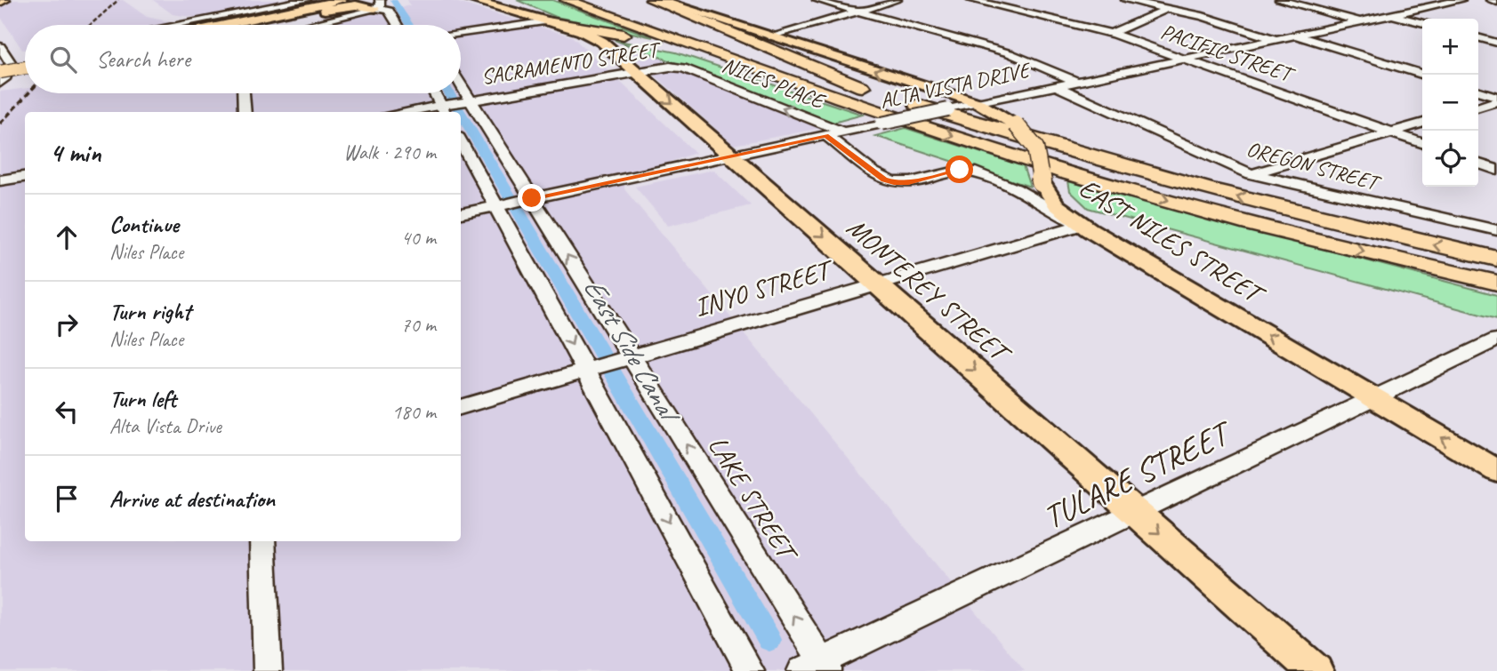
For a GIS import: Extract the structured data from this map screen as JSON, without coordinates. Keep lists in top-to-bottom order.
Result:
{
  "streets": {
    "main road": ["EAST NILES STREET", "MONTEREY STREET"],
    "street": [
      "PACIFIC STREET",
      "SACRAMENTO STREET",
      "NILES PLACE",
      "ALTA VISTA DRIVE",
      "OREGON STREET",
      "INYO STREET",
      "TULARE STREET",
      "LAKE STREET"
    ]
  },
  "crossings": [
    ["PACIFIC STREET", "ALTA VISTA DRIVE"],
    ["SACRAMENTO STREET", "NILES PLACE"],
    ["SACRAMENTO STREET", "MONTEREY STREET"],
    ["SACRAMENTO STREET", "LAKE STREET"],
    ["NILES PLACE", "ALTA VISTA DRIVE"],
    ["NILES PLACE", "EAST NILES STREET"],
    ["NILES PLACE", "INYO STREET"],
    ["ALTA VISTA DRIVE", "OREGON STREET"],
    ["ALTA VISTA DRIVE", "EAST NILES STREET"],
    ["ALTA VISTA DRIVE", "MONTEREY STREET"],
    ["ALTA VISTA DRIVE", "LAKE STREET"],
    ["EAST NILES STREET", "INYO STREET"],
    ["EAST NILES STREET", "TULARE STREET"],
    ["INYO STREET", "MONTEREY STREET"],
    ["INYO STREET", "LAKE STREET"],
    ["MONTEREY STREET", "TULARE STREET"],
    ["TULARE STREET", "LAKE STREET"]
  ],
  "one_way": ["EAST NILES STREET", "MONTEREY STREET"],
  "water": ["East Side Canal"],
  "page": {
    "map_buttons": ["+", "−"],
    "search": "Search here",
    "heading": ["4 min", "Walk · 290 m"],
    "list": [
      ["Continue", "Niles Place", "40 m"],
      ["Turn right", "Niles Place", "70 m"],
      ["Turn left", "Alta Vista Drive", "180 m"],
      "Arrive at destination"
    ]
  }
}
